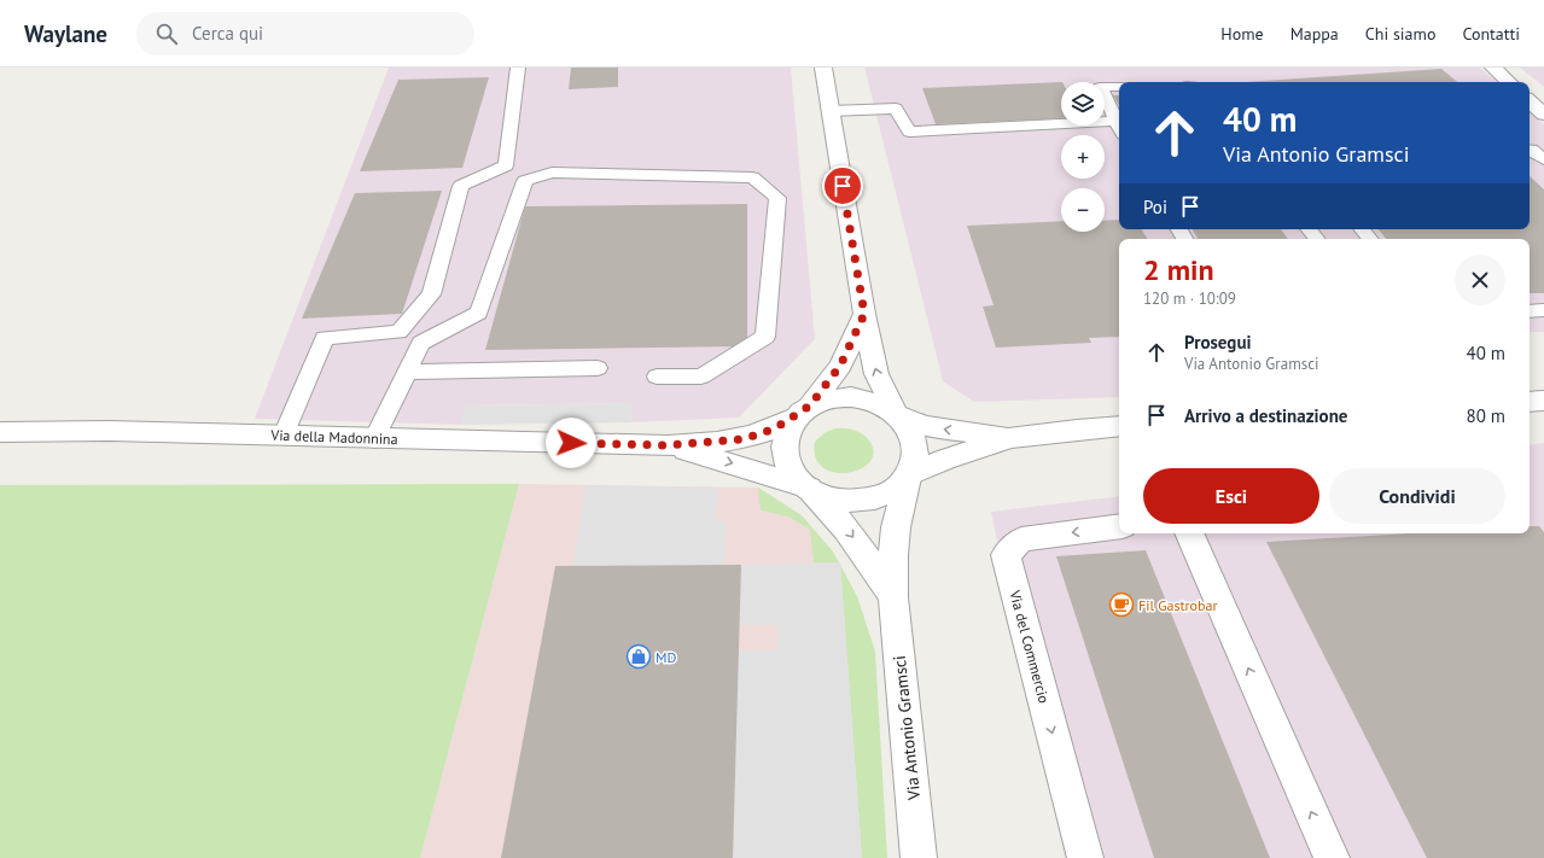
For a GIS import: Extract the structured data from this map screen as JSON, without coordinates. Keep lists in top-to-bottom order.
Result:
{
  "streets": {
    "street": ["Via della Madonnina", "Via del Commercio", "Via Antonio Gramsci"]
  },
  "crossings": [
    ["Via della Madonnina", "Via Antonio Gramsci"]
  ],
  "places": {
    "cafe": ["Fil Gastrobar"],
    "shop": ["MD"]
  },
  "page": {
    "header": "Waylane",
    "search": "Cerca qui",
    "nav": [
      "Home",
      "Mappa",
      "Chi siamo",
      "Contatti"
    ],
    "map_buttons": ["+", "−"],
    "turn": ["40 m", "Via Antonio Gramsci"],
    "then": "Poi",
    "heading": ["2 min", "120 m · 10:09"],
    "list": [
      {
        "name": "Prosegui",
        "note": "Via Antonio Gramsci",
        "value": "40 m"
      },
      {
        "name": "Arrivo a destinazione",
        "value": "80 m"
      }
    ],
    "buttons": ["Esci", "Condividi"]
  }
}
